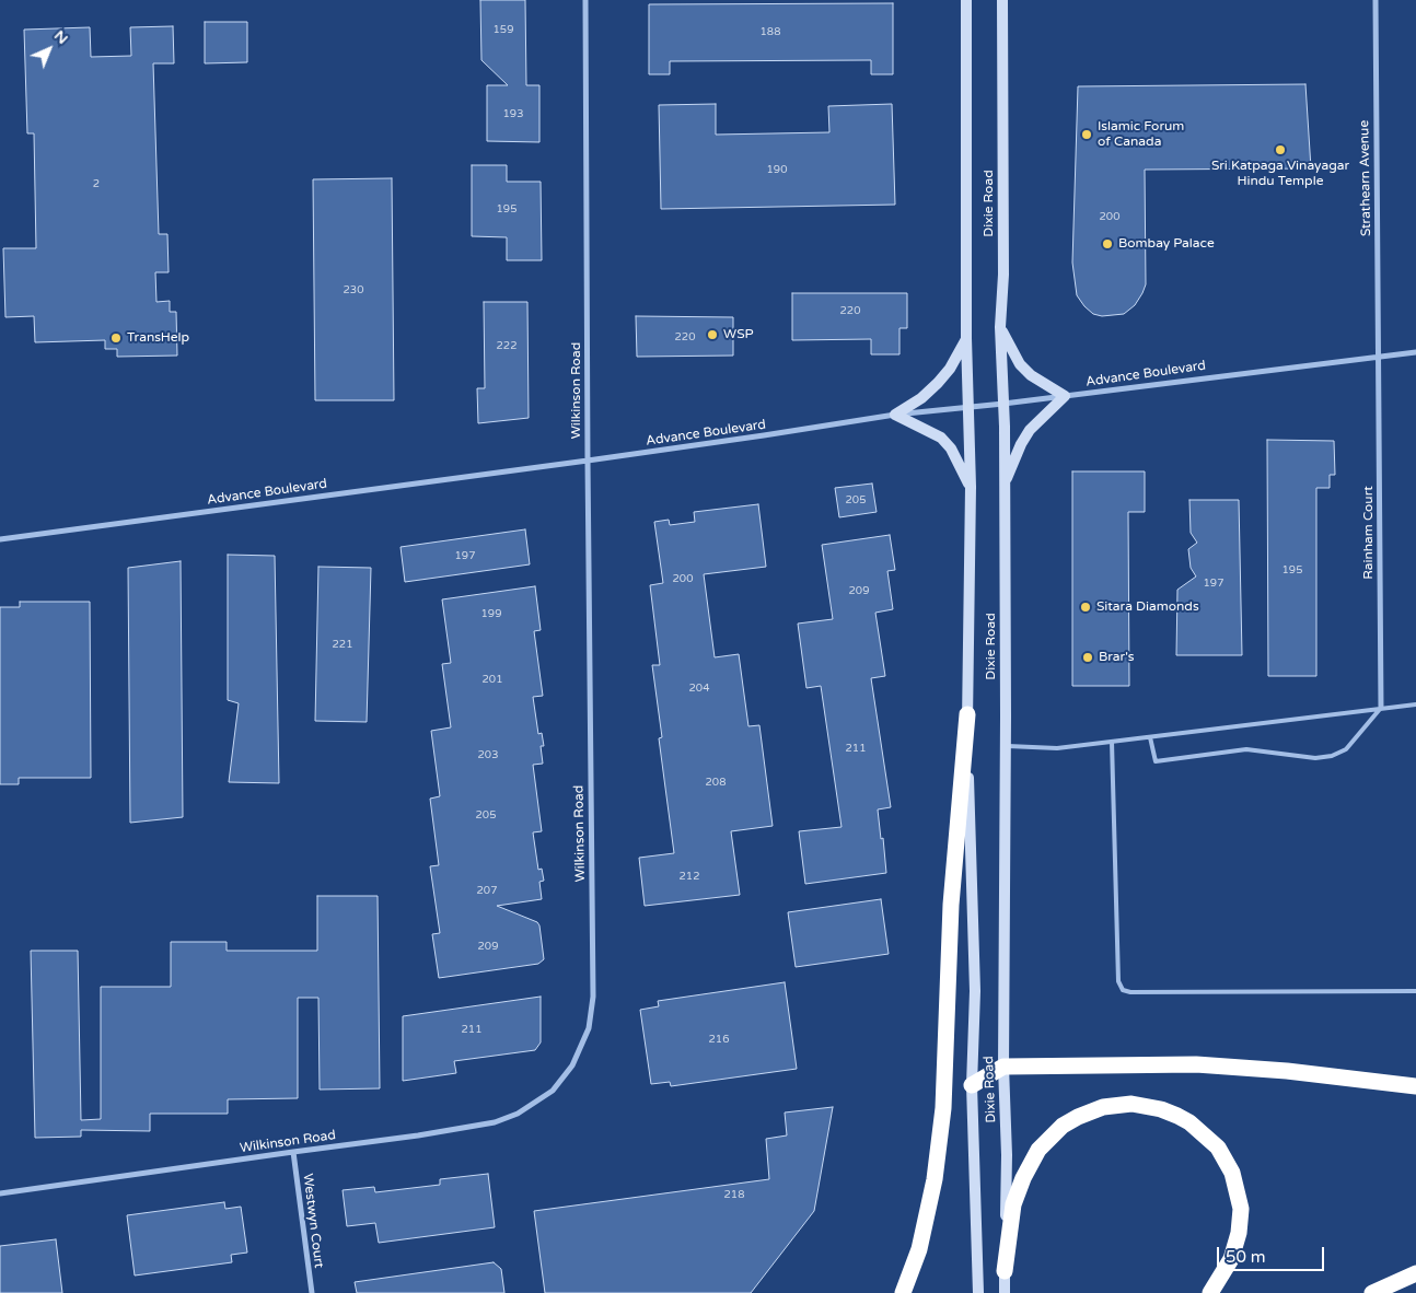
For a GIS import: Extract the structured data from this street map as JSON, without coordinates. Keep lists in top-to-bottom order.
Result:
{
  "streets": {
    "main road": ["Dixie Road"],
    "street": [
      "Strathearn Avenue",
      "Advance Boulevard",
      "Wilkinson Road",
      "Rainham Court",
      "Westwyn Court"
    ]
  },
  "crossings": [
    ["Strathearn Avenue", "Advance Boulevard"],
    ["Strathearn Avenue", "Rainham Court"],
    ["Dixie Road", "Advance Boulevard"],
    ["Advance Boulevard", "Wilkinson Road"],
    ["Advance Boulevard", "Rainham Court"],
    ["Wilkinson Road", "Westwyn Court"]
  ],
  "places": [
    "Islamic Forum of Canada",
    "Sri Katpaga Vinayagar Hindu Temple",
    "Bombay Palace",
    "WSP",
    "TransHelp",
    "Sitara Diamonds",
    "Brar's"
  ],
  "house_numbers": [
    "159",
    "188",
    "193",
    "190",
    "2",
    "195",
    "200",
    "230",
    "220",
    "220",
    "222",
    "205",
    "197",
    "195",
    "200",
    "197",
    "209",
    "199",
    "221",
    "201",
    "204",
    "211",
    "203",
    "208",
    "205",
    "212",
    "207",
    "209",
    "211",
    "216",
    "218"
  ],
  "scale_bar": "50 m",
  "north": "top right"
}
